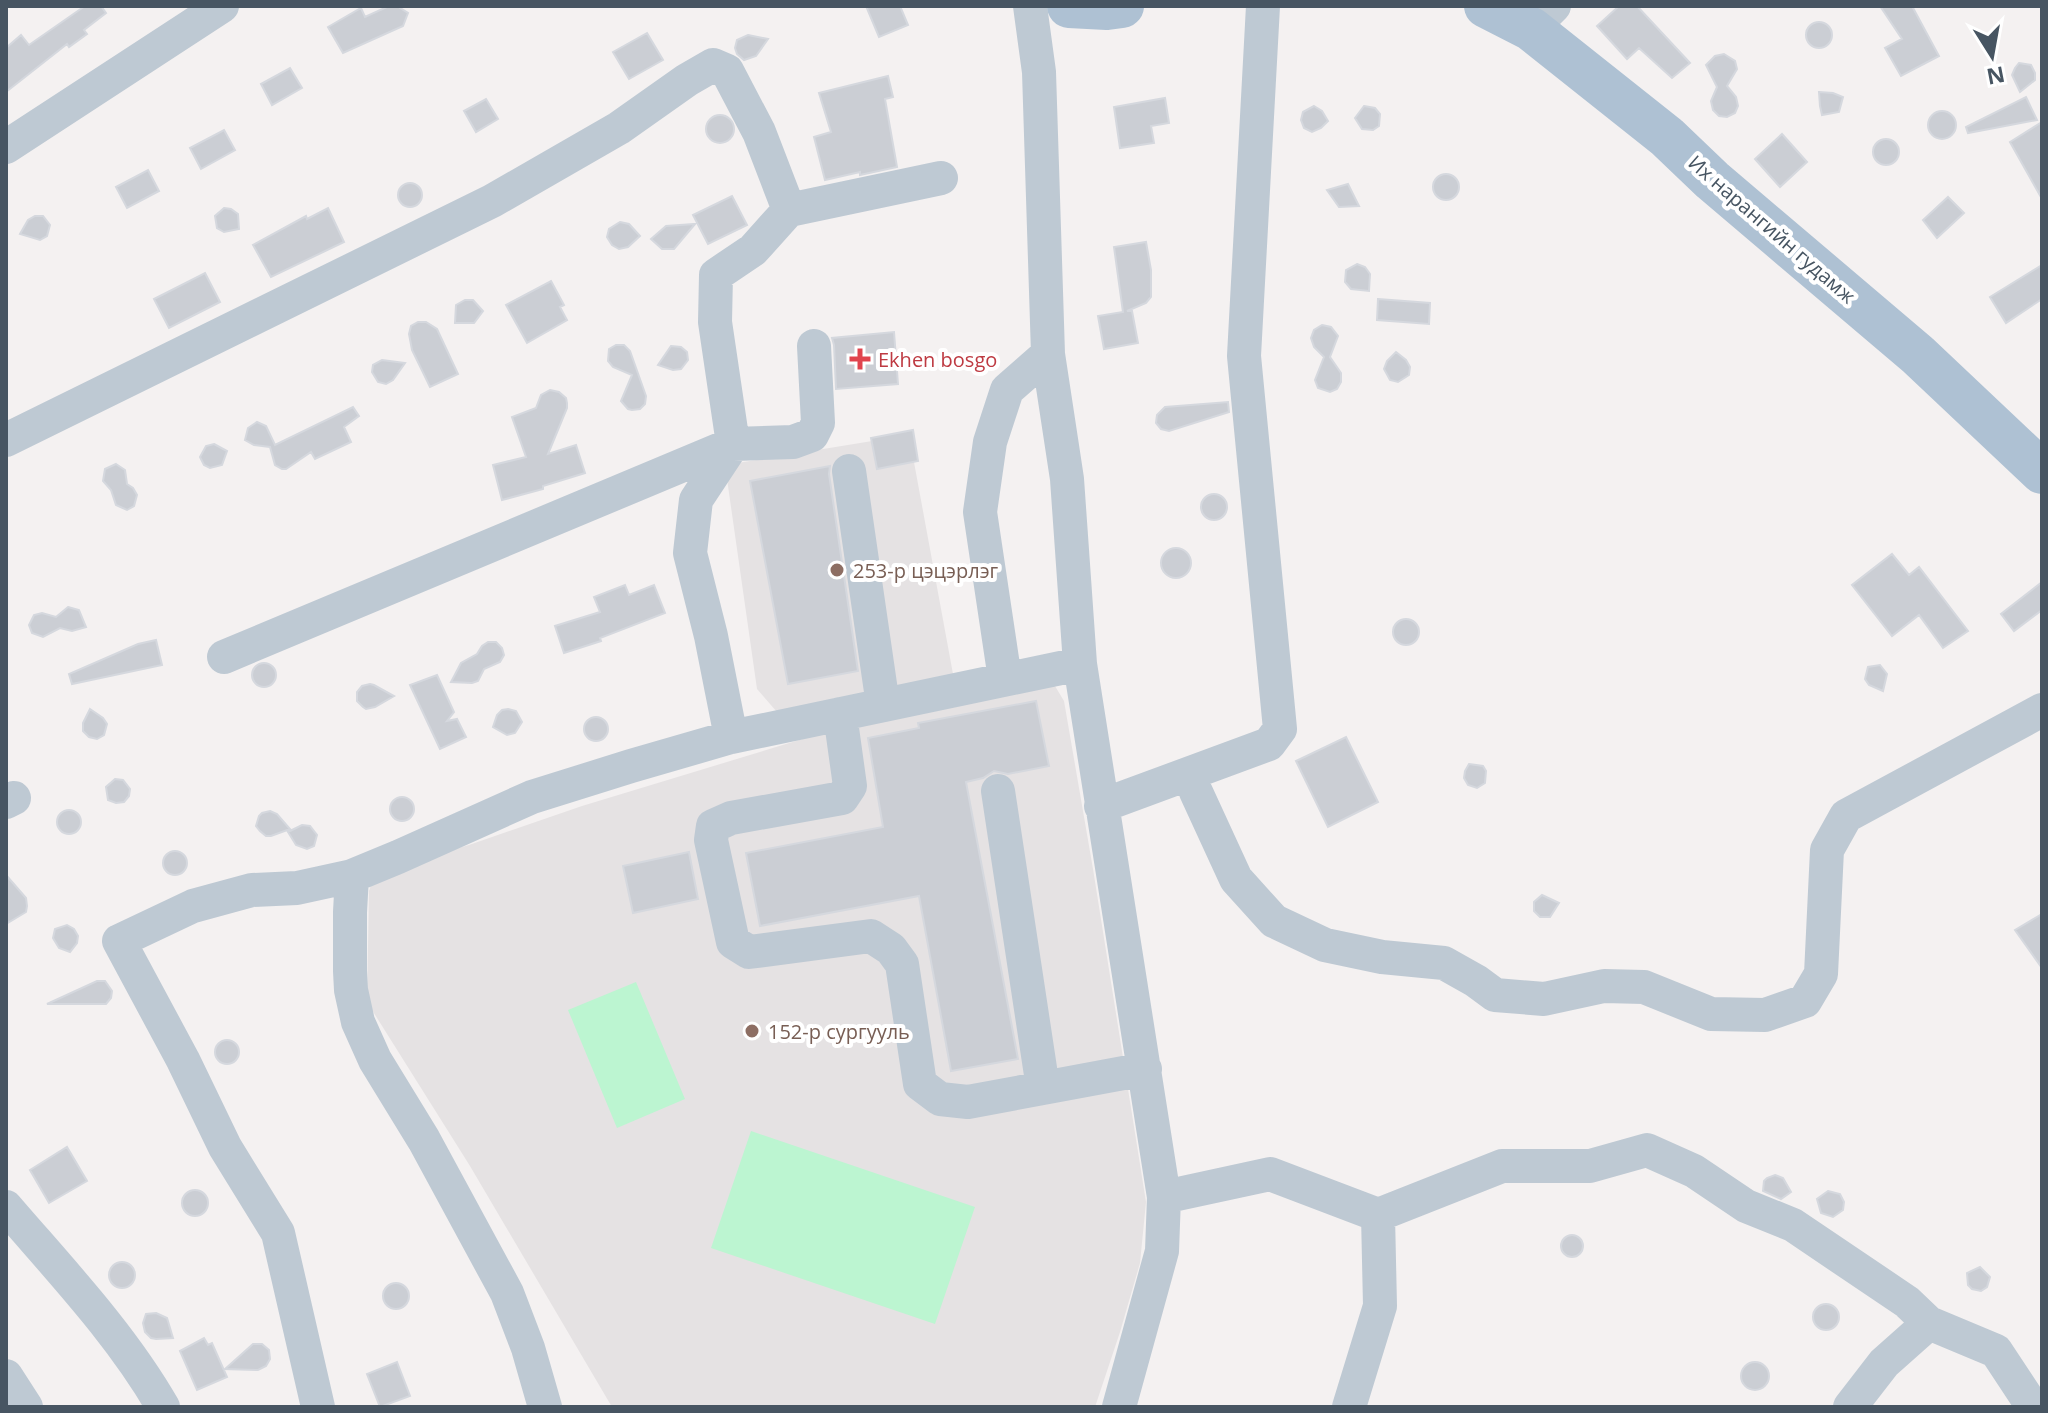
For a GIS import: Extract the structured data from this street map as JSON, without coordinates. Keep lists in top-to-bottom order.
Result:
{
  "streets": {
    "main road": ["Их нарангийн гудамж"]
  },
  "places": {
    "health": ["Ekhen bosgo"],
    "other": ["253-р цэцэрлэг", "152-р сургууль"]
  },
  "north": "bottom"
}
